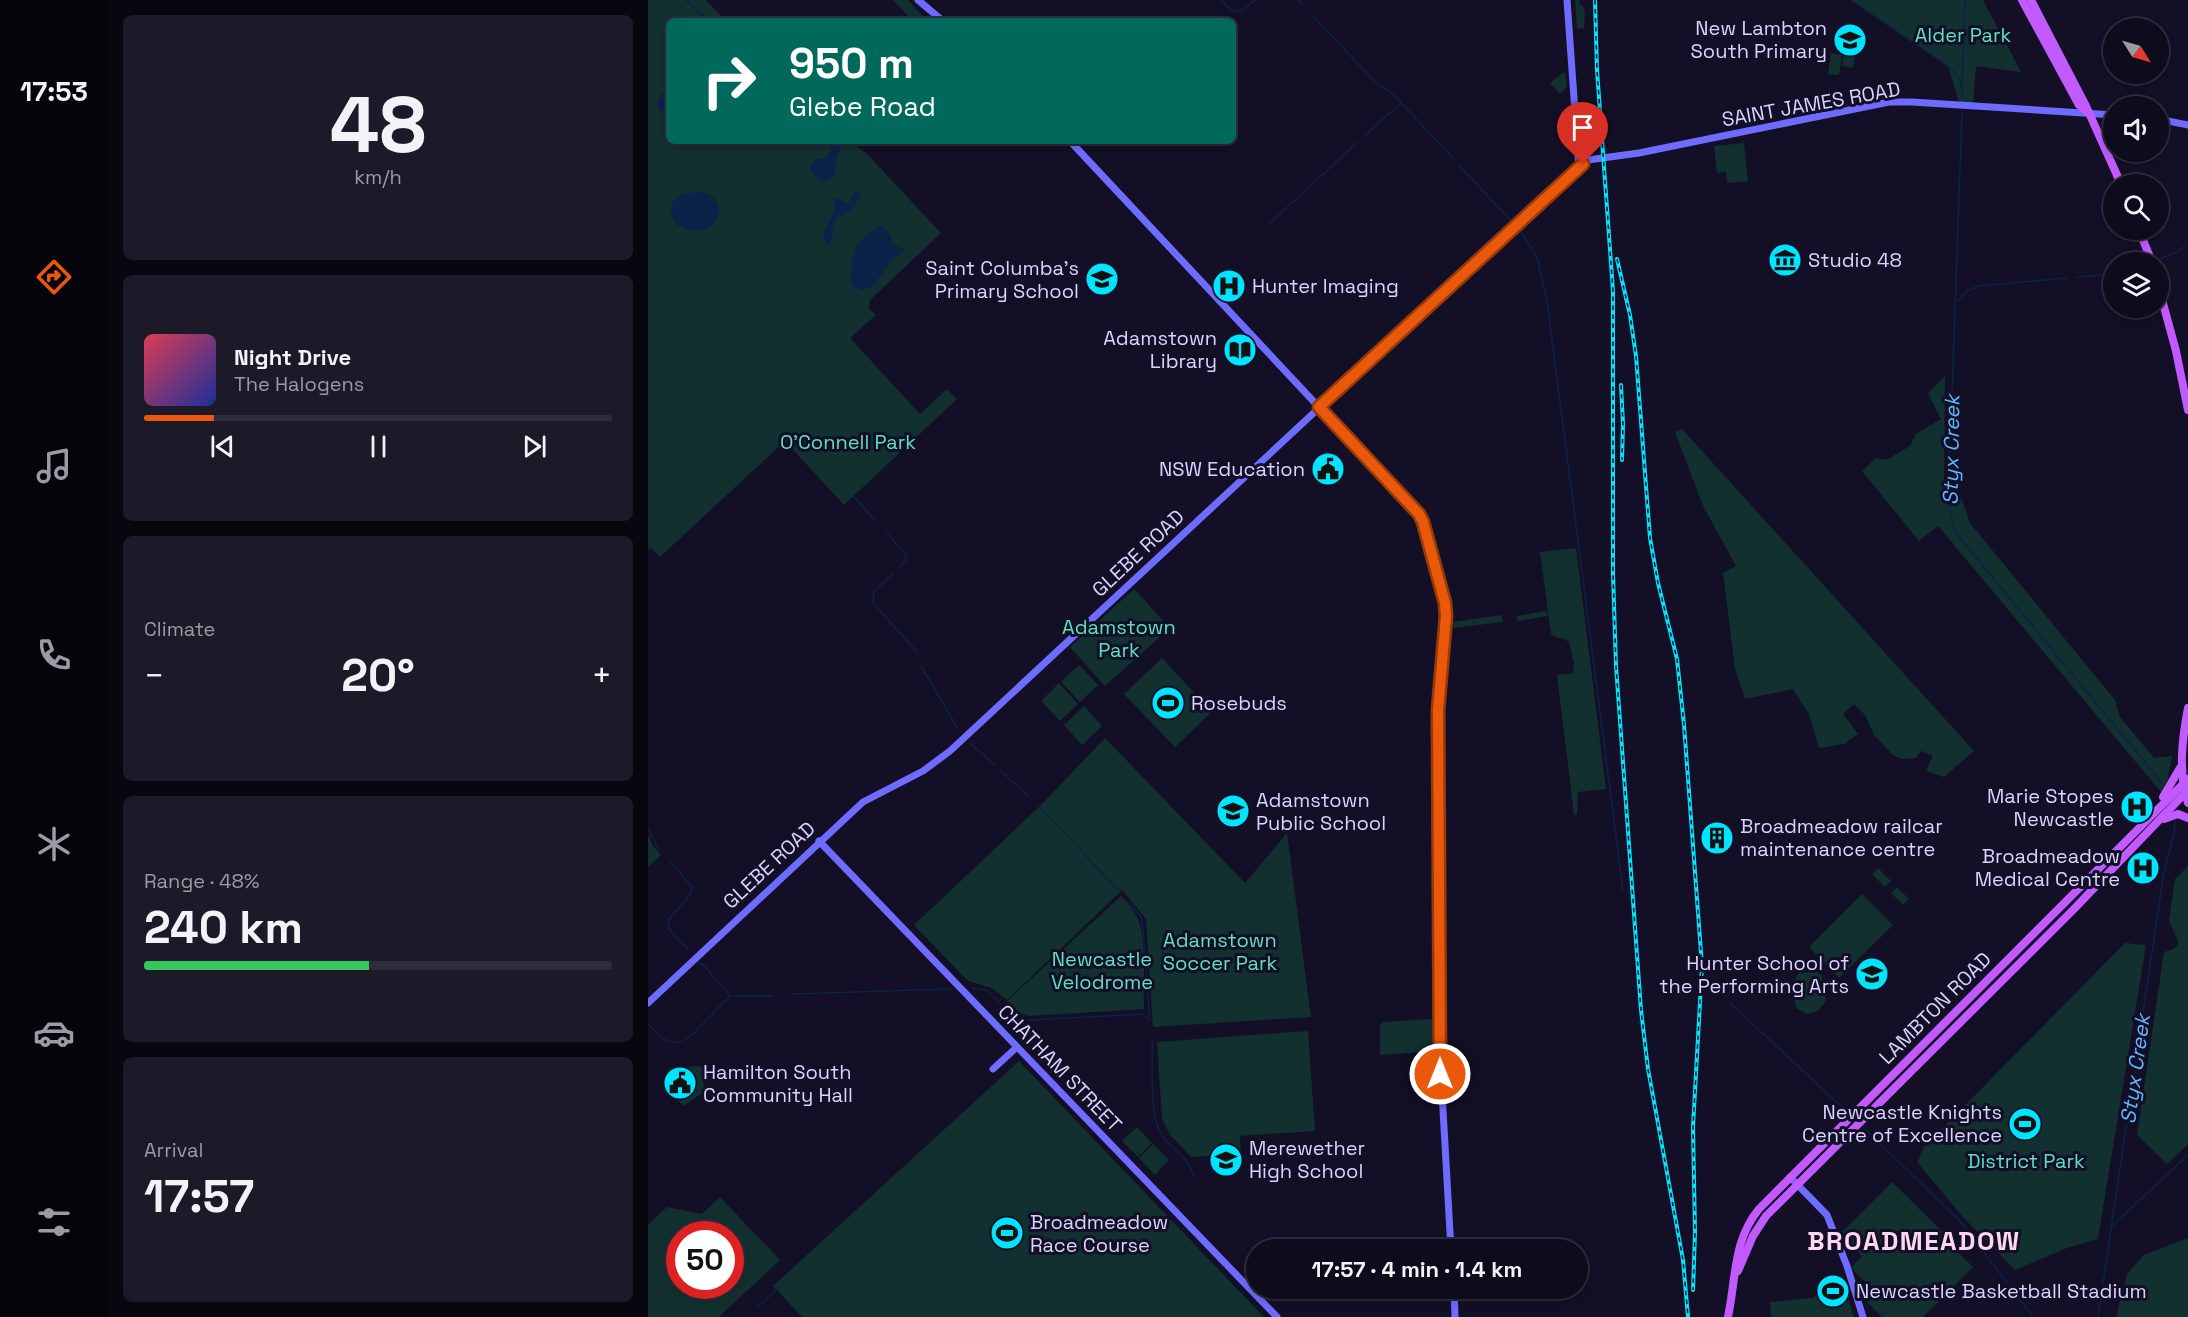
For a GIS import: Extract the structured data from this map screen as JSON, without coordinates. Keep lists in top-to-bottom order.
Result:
{
  "streets": {
    "main road": [
      "SAINT JAMES ROAD",
      "GLEBE ROAD",
      "LAMBTON ROAD",
      "CHATHAM STREET"
    ]
  },
  "crossings": [
    ["SAINT JAMES ROAD", "GLEBE ROAD"],
    ["GLEBE ROAD", "CHATHAM STREET"]
  ],
  "districts": ["BROADMEADOW"],
  "water": ["Styx Creek"],
  "parks": [
    "Alder Park",
    "O'Connell Park",
    "Adamstown Park",
    "Adamstown Soccer Park",
    "Newcastle Velodrome",
    "District Park"
  ],
  "places": {
    "school or university": [
      "New Lambton South Primary",
      "Saint Columba’s Primary School",
      "Adamstown Public School",
      "Hunter School of the Performing Arts",
      "Merewether High School"
    ],
    "museum": ["Studio 48"],
    "hospital": ["Hunter Imaging", "Marie Stopes Newcastle", "Broadmeadow Medical Centre"],
    "library": ["Adamstown Library"],
    "public building": ["NSW Education", "Hamilton South Community Hall"],
    "sports": [
      "Rosebuds",
      "Newcastle Knights Centre of Excellence",
      "Broadmeadow Race Course",
      "Newcastle Basketball Stadium"
    ],
    "building": ["Broadmeadow railcar maintenance centre"]
  },
  "north": "bottom right",
  "page": {
    "tabs": "17:53",
    "tile": [
      ["48", "km/h"],
      "Climate",
      ["Range · 48%", "240 km"],
      ["Arrival", "17:57"]
    ],
    "turn": ["950 m", "Glebe Road"],
    "song": ["Night Drive", "The Halogens"],
    "heat": ["−", "20°", "+"],
    "limit": "50",
    "trip": "17:57 · 4 min · 1.4 km"
  }
}
